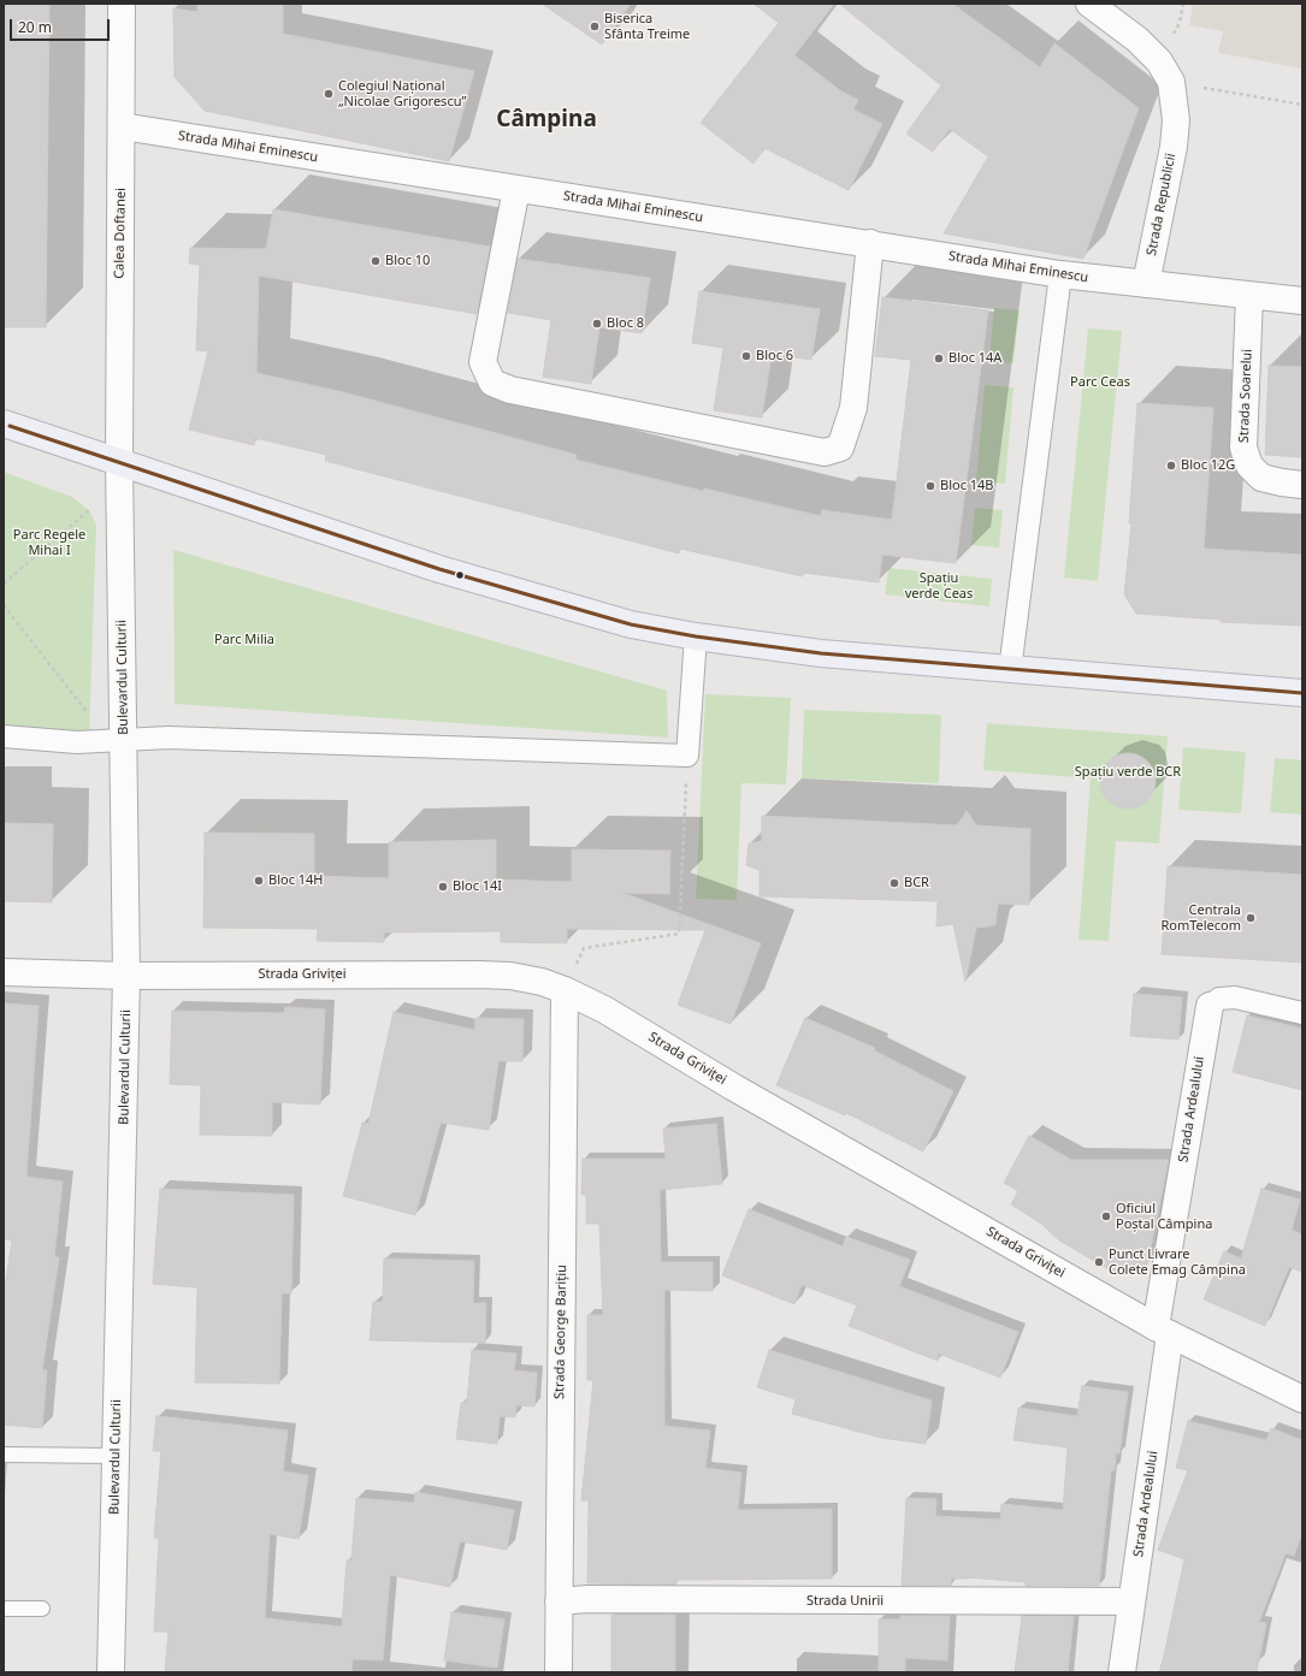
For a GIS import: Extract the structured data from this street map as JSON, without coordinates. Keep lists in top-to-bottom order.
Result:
{
  "streets": {
    "street": [
      "Strada Mihai Eminescu",
      "Strada Republicii",
      "Calea Doftanei",
      "Strada Soarelui",
      "Bulevardul Culturii",
      "Strada Griviței",
      "Strada Ardealului",
      "Strada George Barițiu",
      "Strada Unirii"
    ]
  },
  "crossings": [
    ["Strada Mihai Eminescu", "Strada Republicii"],
    ["Strada Mihai Eminescu", "Calea Doftanei"],
    ["Calea Doftanei", "Bulevardul Culturii"],
    ["Bulevardul Culturii", "Strada Griviței"],
    ["Strada Griviței", "Strada Ardealului"],
    ["Strada Griviței", "Strada George Barițiu"],
    ["Strada Ardealului", "Strada Unirii"],
    ["Strada George Barițiu", "Strada Unirii"]
  ],
  "districts": ["Câmpina"],
  "parks": [
    "Parc Ceas",
    "Parc Regele Mihai I",
    "Spațiu verde Ceas",
    "Parc Milia",
    "Spațiu verde BCR"
  ],
  "places": [
    "Biserica Sfânta Treime",
    "Colegiul Național „Nicolae Grigorescu”",
    "Bloc 10",
    "Bloc 8",
    "Bloc 6",
    "Bloc 14A",
    "Bloc 12G",
    "Bloc 14B",
    "Bloc 14H",
    "BCR",
    "Bloc 14I",
    "Centrala RomTelecom",
    "Oficiul Poștal Câmpina",
    "Punct Livrare Colete Emag Câmpina"
  ],
  "scale_bar": "20 m"
}
